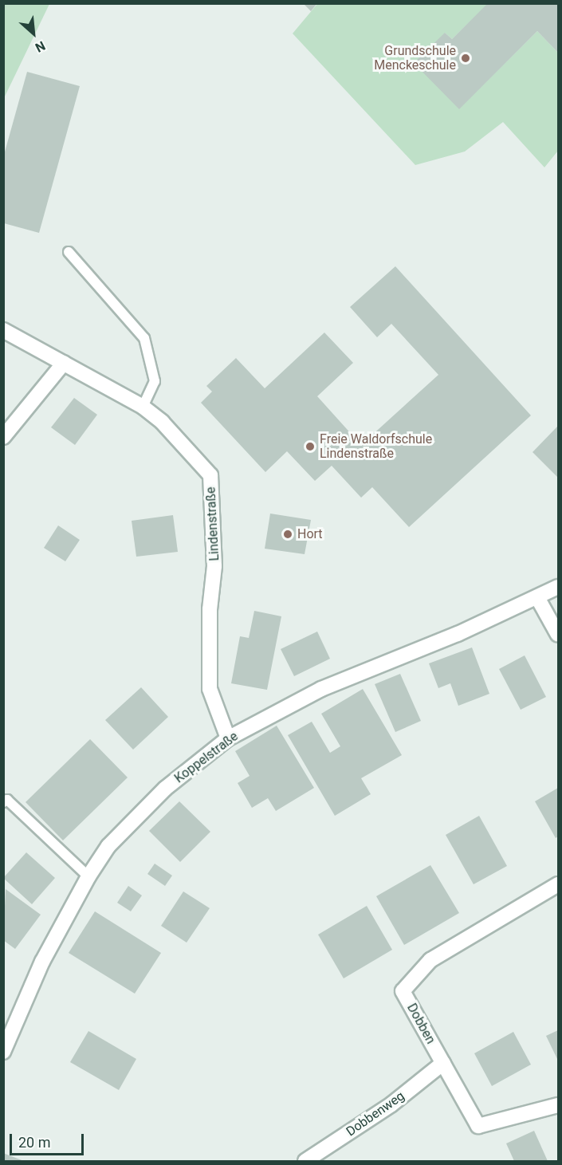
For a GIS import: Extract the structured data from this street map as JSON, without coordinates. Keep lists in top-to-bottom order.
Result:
{
  "streets": {
    "street": [
      "Lindenstraße",
      "Koppelstraße",
      "Dobben",
      "Dobbenweg"
    ]
  },
  "crossings": [
    ["Lindenstraße", "Koppelstraße"],
    ["Dobben", "Dobbenweg"]
  ],
  "places": ["Grundschule Menckeschule", "Freie Waldorfschule Lindenstraße", "Hort"],
  "scale_bar": "20 m",
  "north": "bottom right"
}
